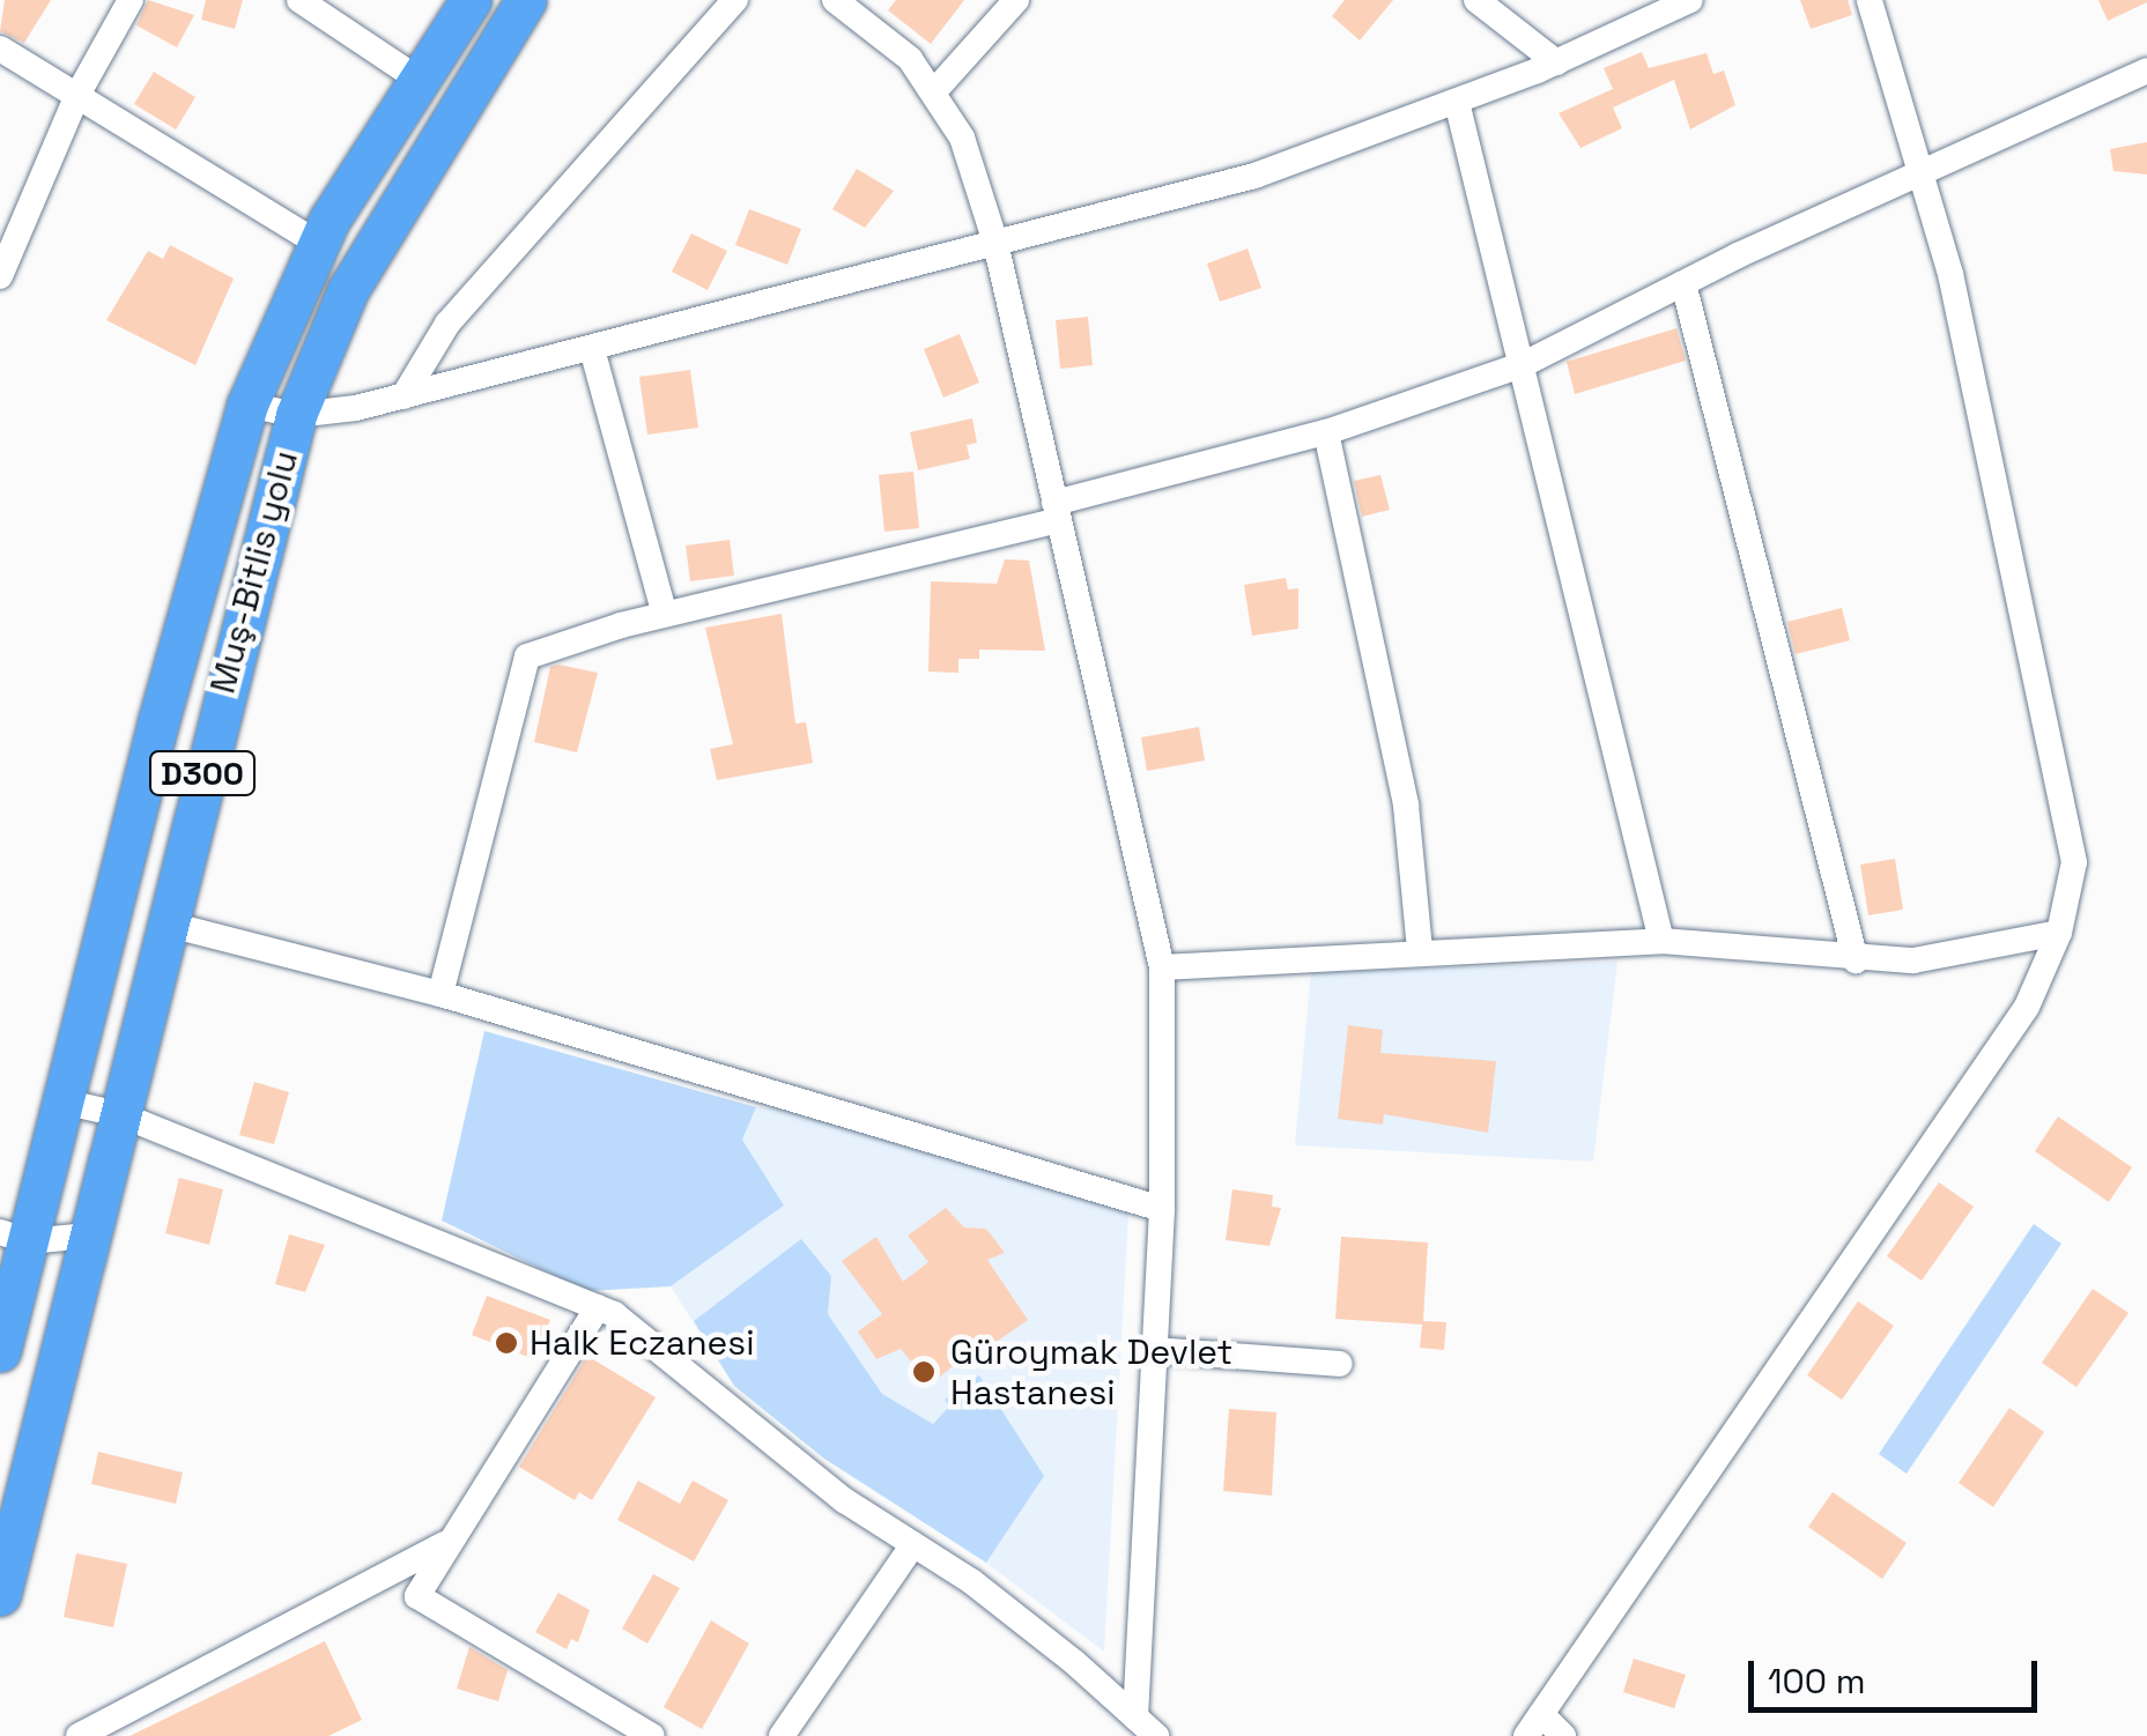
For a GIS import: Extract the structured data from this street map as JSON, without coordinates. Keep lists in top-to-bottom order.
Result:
{
  "streets": {
    "highway": ["Muş-Bitlis yolu", "D300"]
  },
  "places": ["Halk Eczanesi", "Güroymak Devlet Hastanesi"],
  "scale_bar": "100 m"
}
